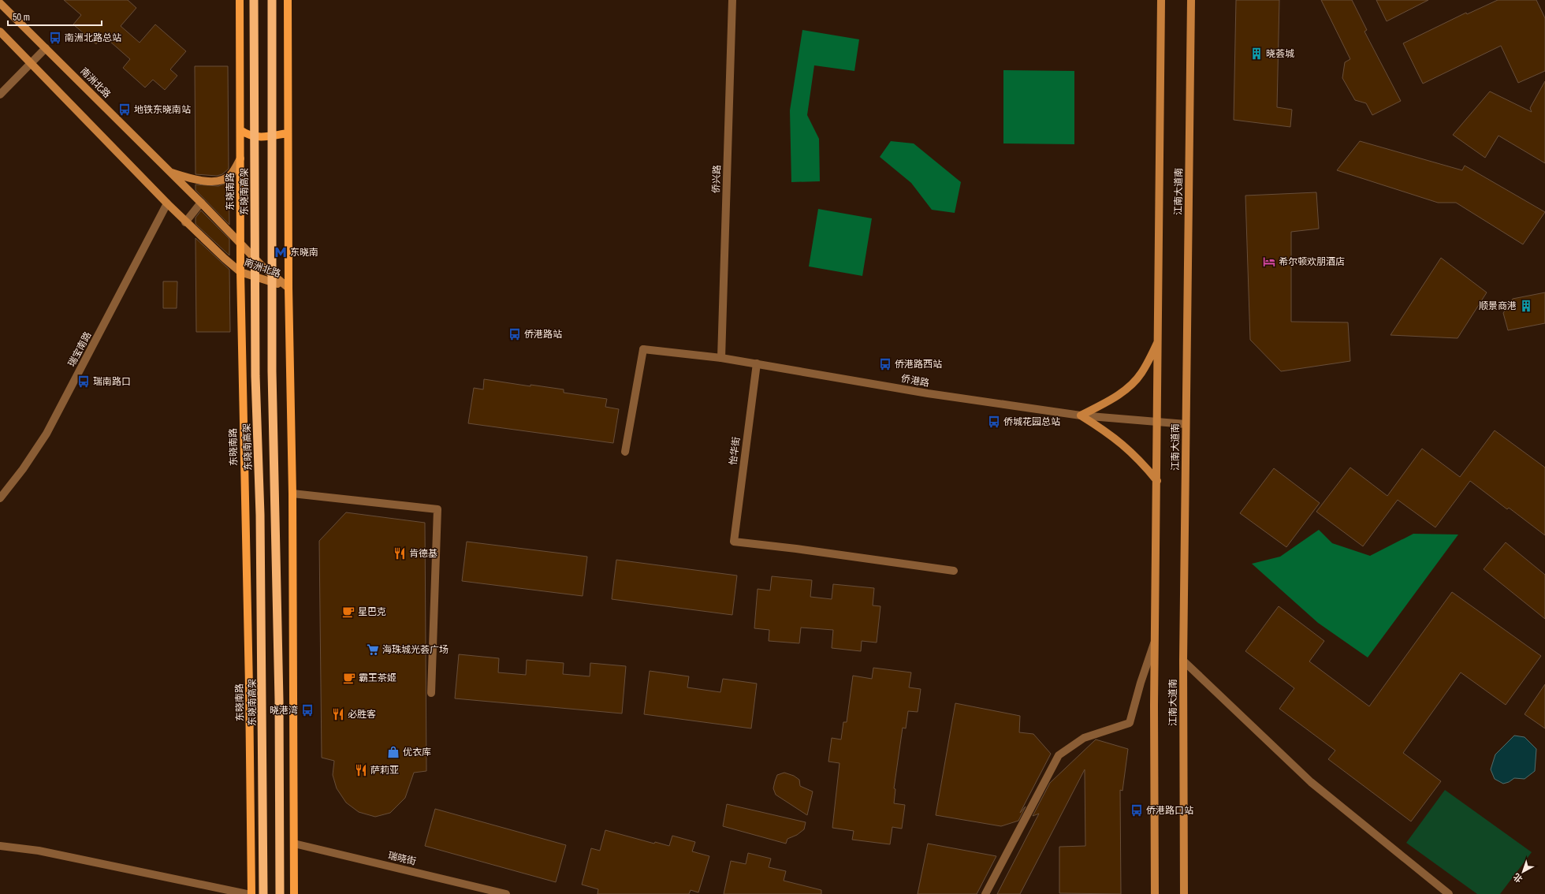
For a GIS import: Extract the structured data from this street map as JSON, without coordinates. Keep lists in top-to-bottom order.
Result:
{
  "streets": {
    "highway": ["东晓南高架"],
    "main road": ["南洲北路", "东晓南路", "江南大道南"],
    "street": [
      "侨兴路",
      "瑞宝南路",
      "侨港路",
      "怡华街",
      "瑞晓街"
    ]
  },
  "crossings": [
    ["南洲北路", "东晓南路"],
    ["南洲北路", "瑞宝南路"],
    ["侨兴路", "侨港路"],
    ["江南大道南", "侨港路"],
    ["侨港路", "怡华街"]
  ],
  "places": {
    "bus stop": [
      "南洲北路总站",
      "地铁东晓南站",
      "侨港路站",
      "侨港路西站",
      "瑞南路口",
      "侨城花园总站",
      "晓港湾",
      "侨港路口站"
    ],
    "building": ["晓荟城", "顺景商港"],
    "metro station": ["东晓南"],
    "hotel": ["希尔顿欢朋酒店"],
    "restaurant": ["肯德基", "必胜客", "萨莉亚"],
    "cafe": ["星巴克", "霸王茶姬"],
    "supermarket": ["海珠城光荟广场"],
    "shop": ["优衣库"]
  },
  "scale_bar": "50 m",
  "north": "bottom left"
}
